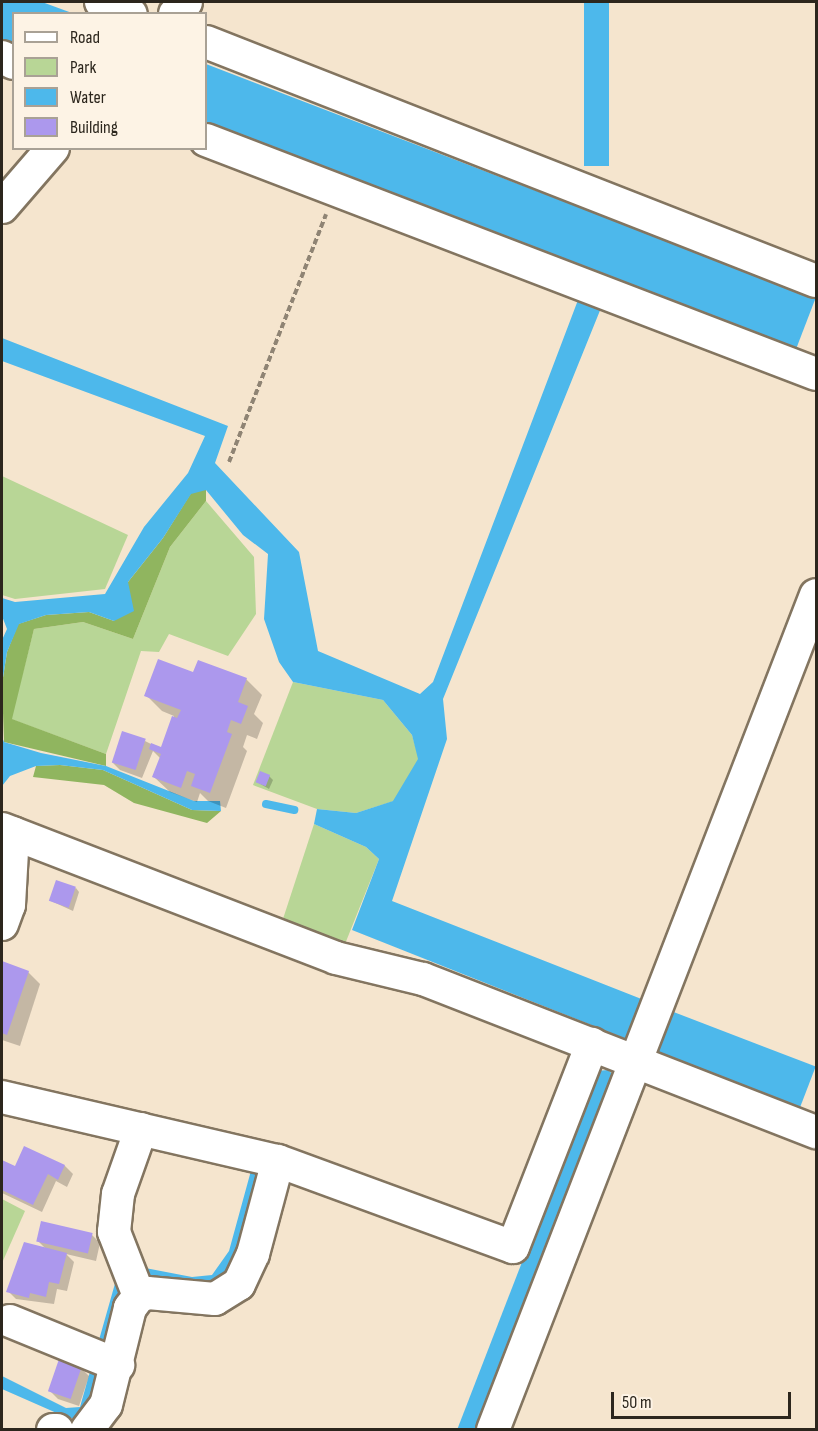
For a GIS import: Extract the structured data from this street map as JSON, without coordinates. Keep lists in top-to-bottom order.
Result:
{
  "legend": [
    "Road",
    "Park",
    "Water",
    "Building"
  ],
  "scale_bar": "50 m"
}
